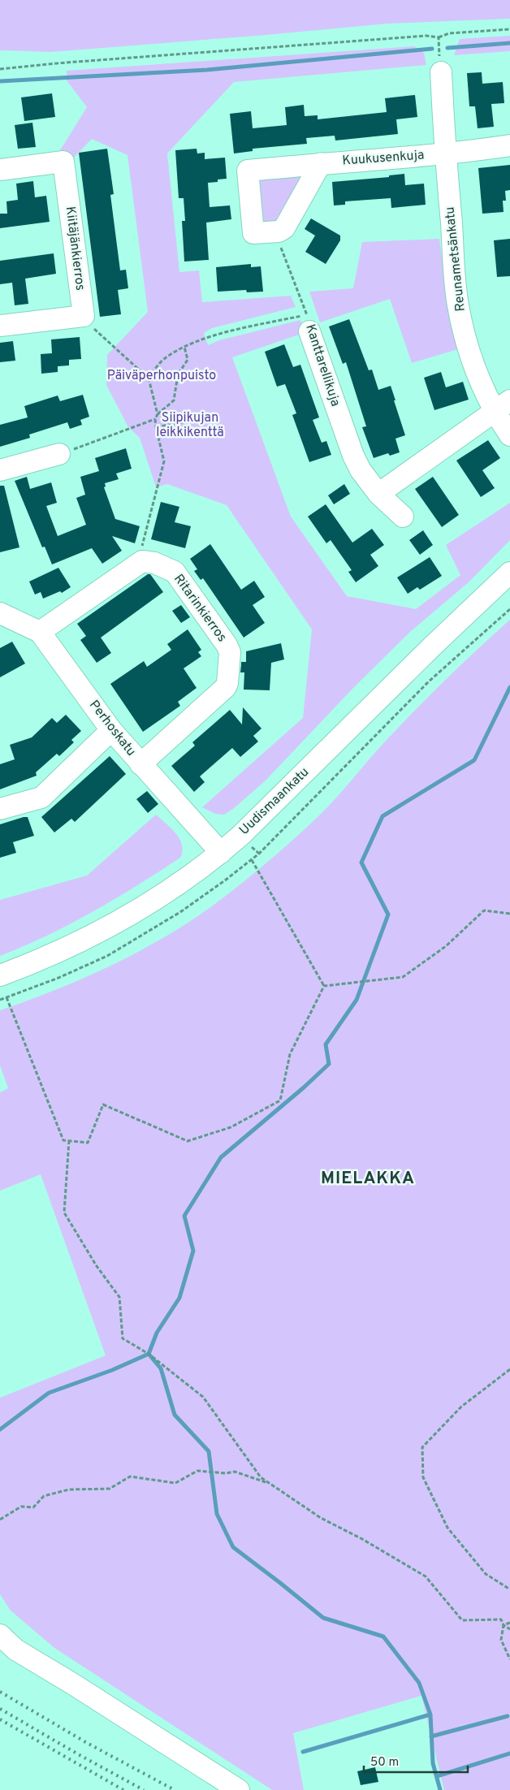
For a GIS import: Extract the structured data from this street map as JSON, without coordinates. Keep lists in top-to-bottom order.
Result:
{
  "streets": {
    "street": [
      "Kuukusenkuja",
      "Kiitäjänkierros",
      "Reunametsänkatu",
      "Kanttarellikuja",
      "Ritarinkierros",
      "Perhoskatu",
      "Uudismaankatu"
    ]
  },
  "crossings": [
    ["Kuukusenkuja", "Reunametsänkatu"],
    ["Kuukusenkuja", "Kanttarellikuja"],
    ["Ritarinkierros", "Perhoskatu"],
    ["Perhoskatu", "Uudismaankatu"]
  ],
  "districts": ["MIELAKKA"],
  "parks": ["Päiväperhonpuisto", "Siipikujan leikkikenttä"],
  "scale_bar": "50 m"
}
